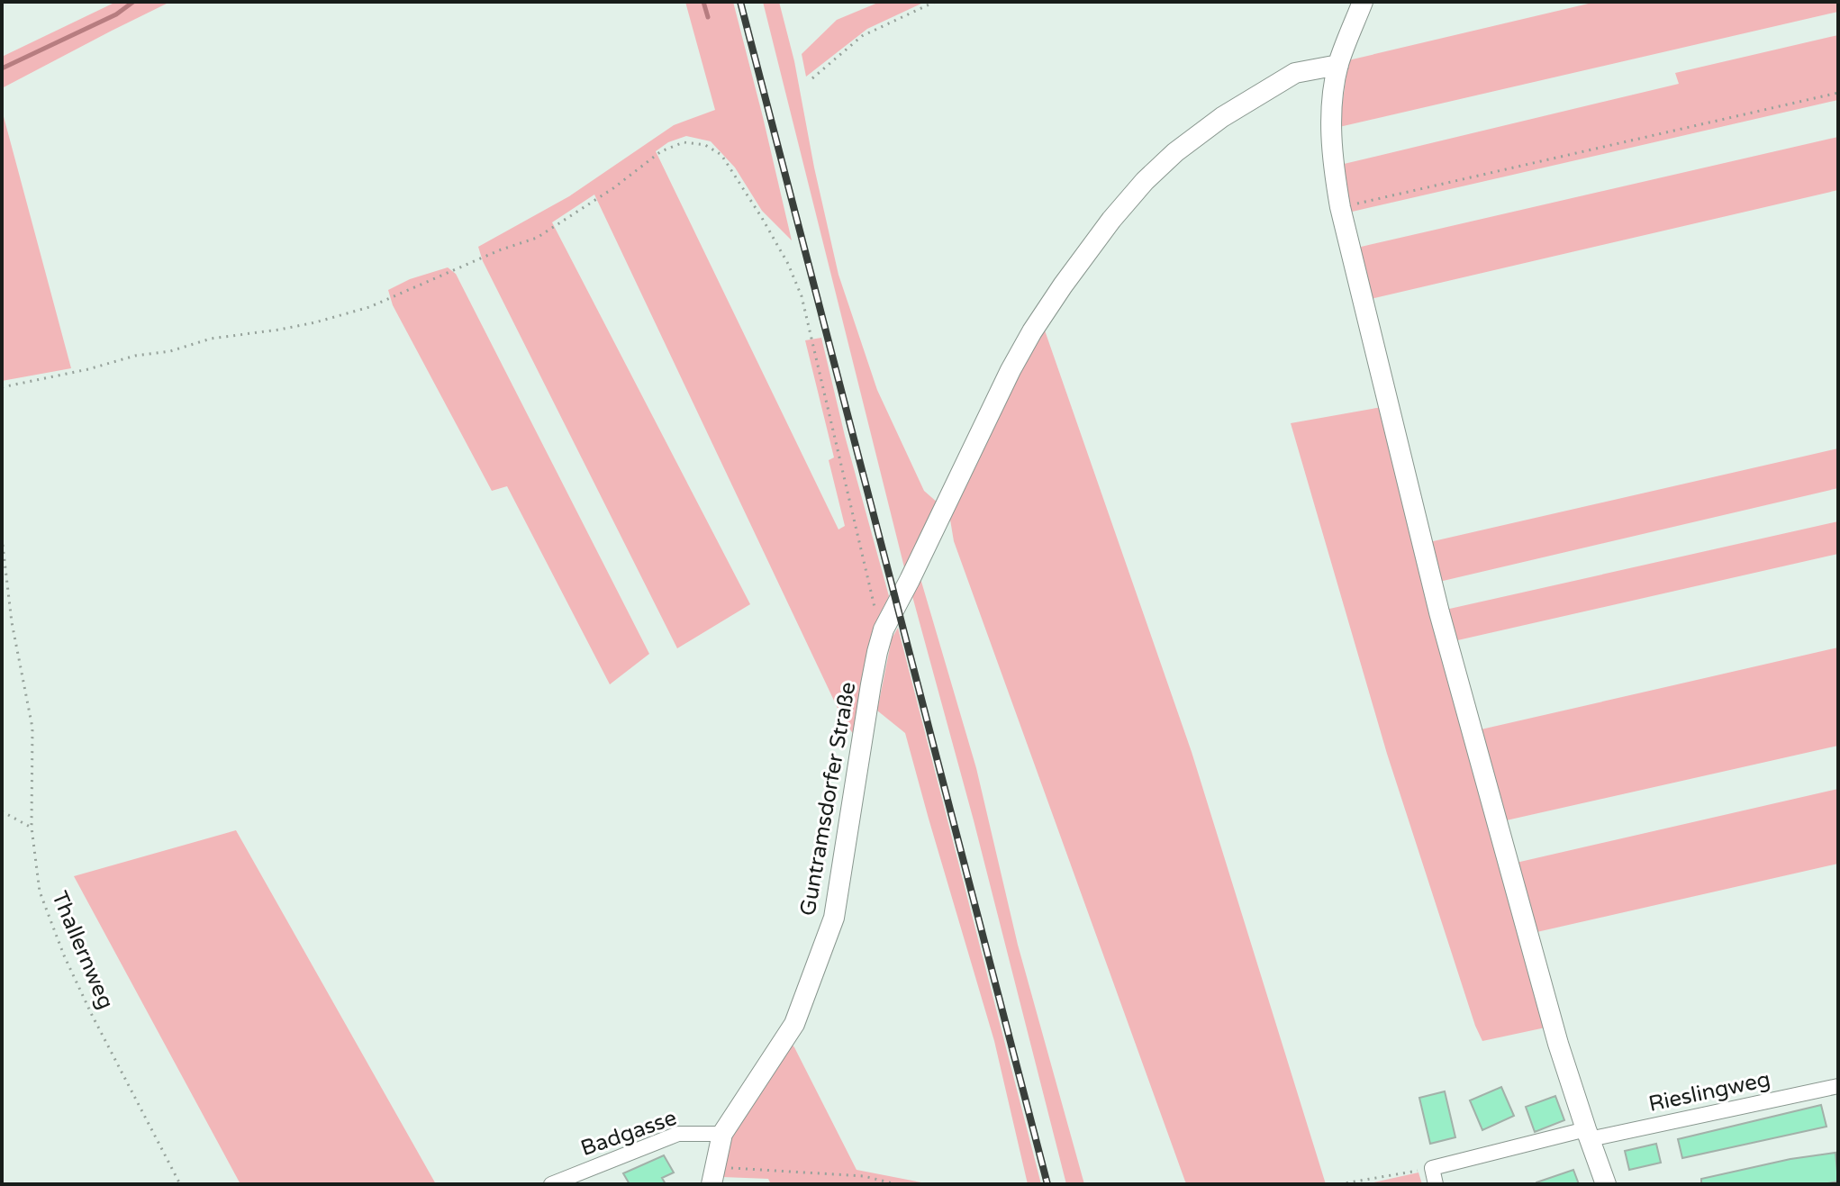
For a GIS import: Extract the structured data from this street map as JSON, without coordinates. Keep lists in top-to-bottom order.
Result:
{
  "streets": {
    "street": ["Guntramsdorfer Straße", "Rieslingweg", "Badgasse"],
    "path": ["Thallernweg"]
  },
  "crossings": [
    ["Guntramsdorfer Straße", "Badgasse"]
  ]
}
